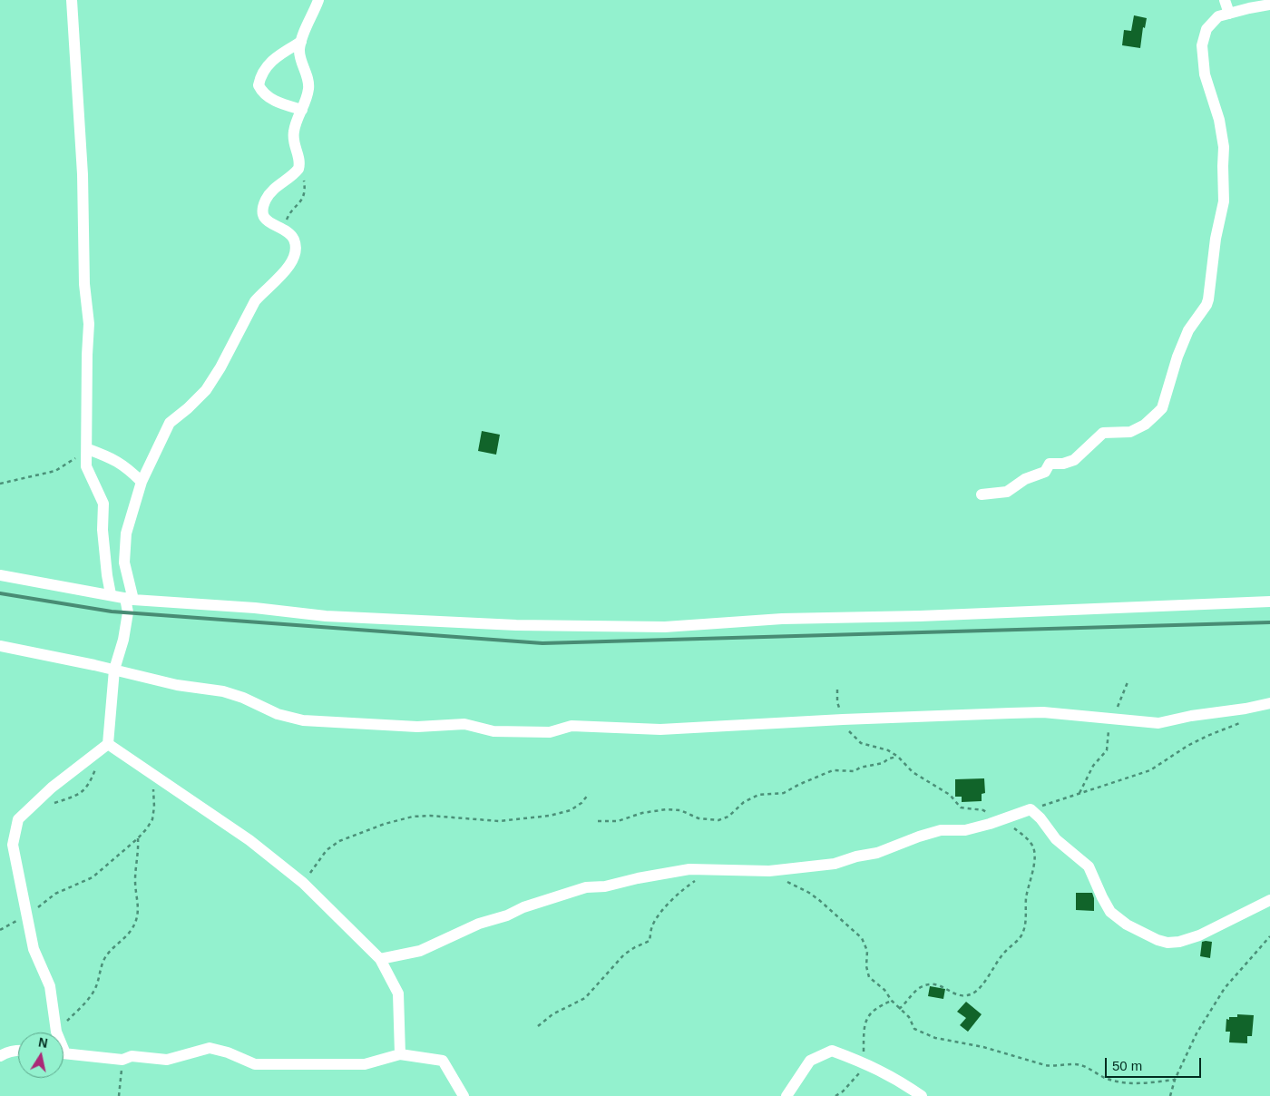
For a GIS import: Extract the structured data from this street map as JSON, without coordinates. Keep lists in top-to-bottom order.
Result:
{
  "scale_bar": "50 m",
  "north": "top"
}
